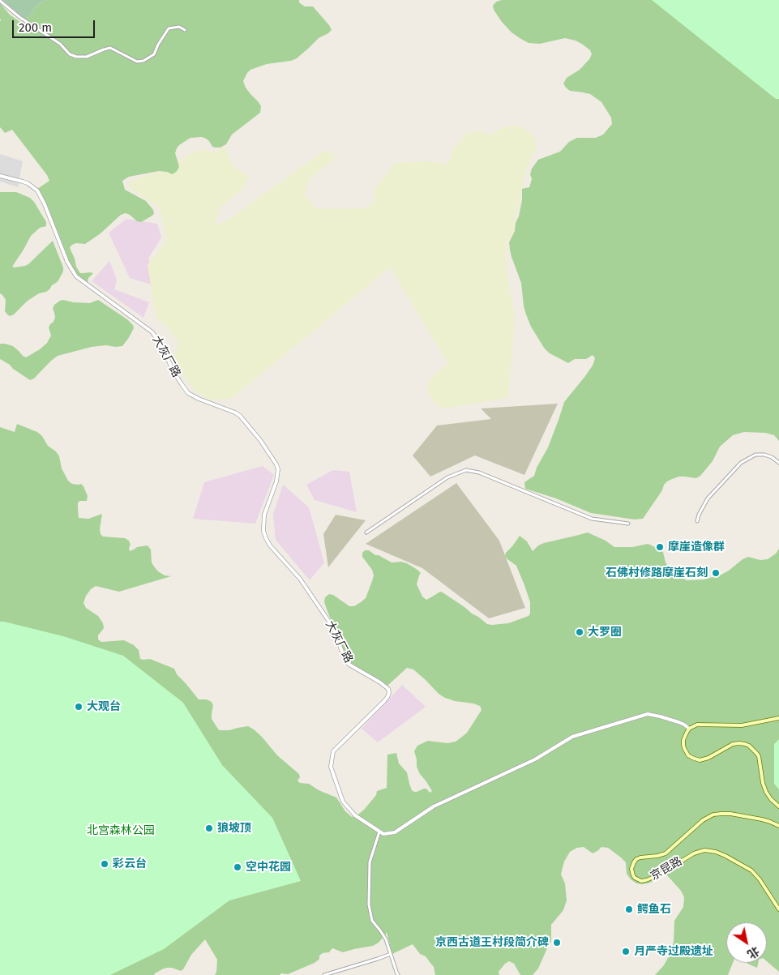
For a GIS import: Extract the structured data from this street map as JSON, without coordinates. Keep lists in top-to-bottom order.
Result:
{
  "streets": {
    "main road": ["京昆路"],
    "street": ["大灰厂路"]
  },
  "parks": ["北宫森林公园"],
  "places": [
    "摩崖造像群",
    "石佛村修路摩崖石刻",
    "大罗圈",
    "大观台",
    "狼坡顶",
    "彩云台",
    "空中花园",
    "鳄鱼石",
    "京西古道王村段简介碑",
    "月严寺过殿遗址"
  ],
  "scale_bar": "200 m",
  "north": "bottom right"
}
